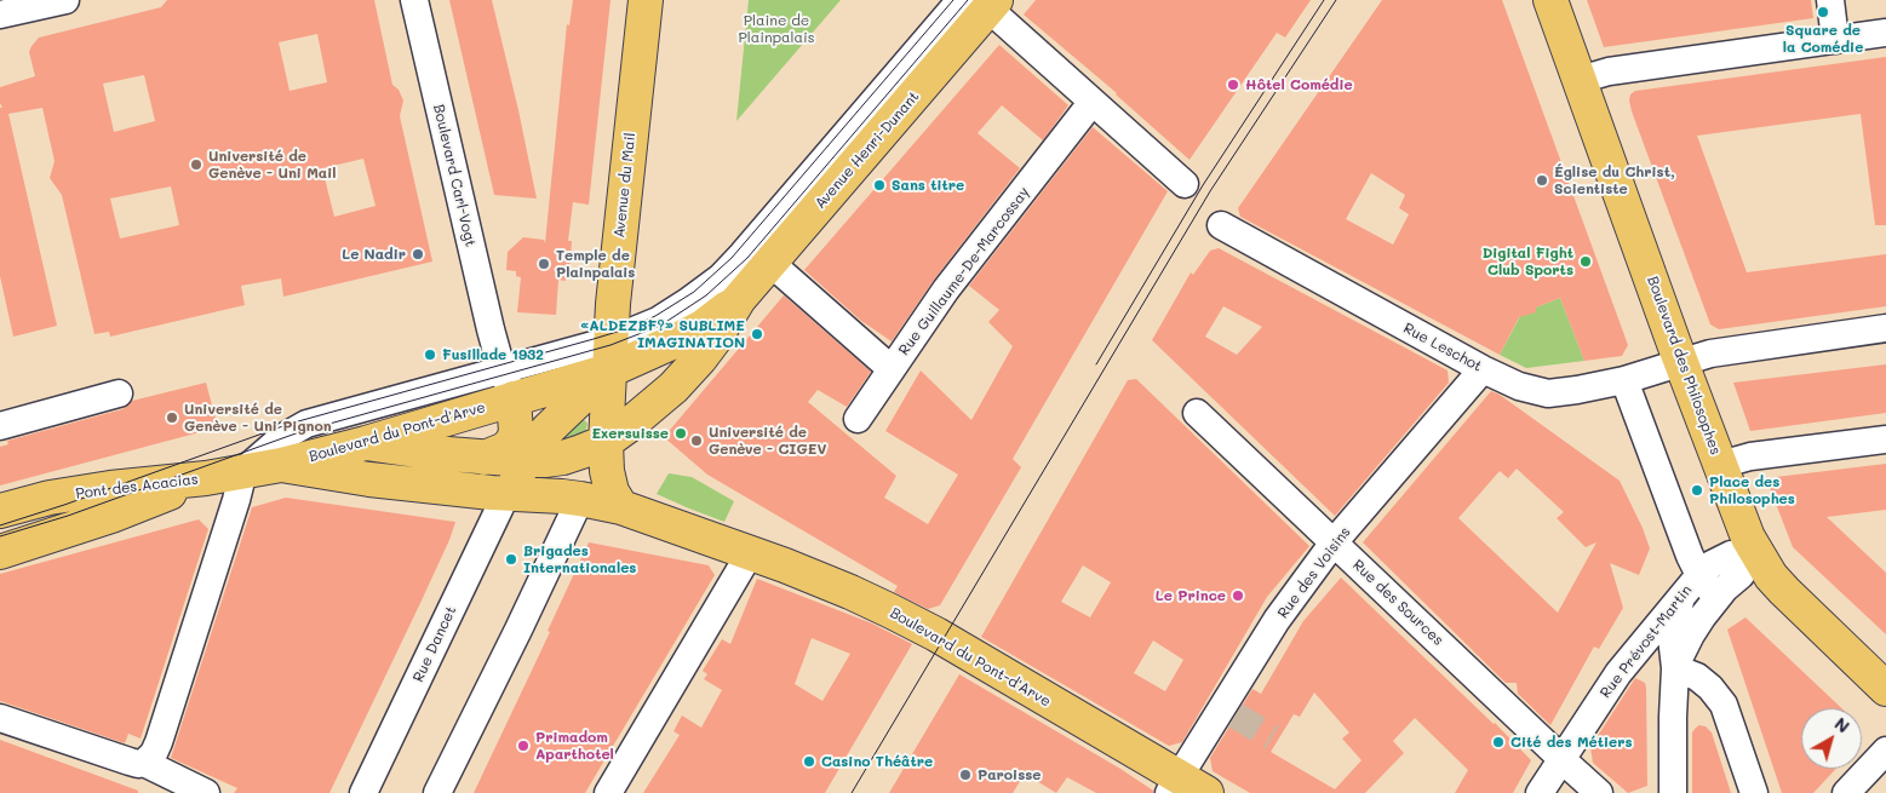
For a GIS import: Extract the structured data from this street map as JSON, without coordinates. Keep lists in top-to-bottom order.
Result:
{
  "streets": {
    "main road": [
      "Avenue Henri-Dunant",
      "Avenue du Mail",
      "Boulevard des Philosophes",
      "Boulevard du Pont-d'Arve",
      "Pont des Acacias"
    ],
    "street": [
      "Boulevard Carl-Vogt",
      "Rue Guillaume-De-Marcossay",
      "Rue Leschot",
      "Rue des Voisins",
      "Rue des Sources",
      "Rue Prévost-Martin",
      "Rue Dancet"
    ]
  },
  "crossings": [
    ["Avenue Henri-Dunant", "Avenue du Mail"],
    ["Avenue Henri-Dunant", "Rue Guillaume-De-Marcossay"],
    ["Avenue Henri-Dunant", "Boulevard du Pont-d'Arve"],
    ["Boulevard Carl-Vogt", "Boulevard du Pont-d'Arve"],
    ["Avenue du Mail", "Boulevard du Pont-d'Arve"],
    ["Rue Leschot", "Boulevard des Philosophes"],
    ["Rue Leschot", "Rue des Voisins"],
    ["Boulevard des Philosophes", "Rue Prévost-Martin"],
    ["Boulevard du Pont-d'Arve", "Pont des Acacias"],
    ["Boulevard du Pont-d'Arve", "Rue des Voisins"],
    ["Boulevard du Pont-d'Arve", "Rue Dancet"],
    ["Rue des Voisins", "Rue des Sources"],
    ["Rue des Sources", "Rue Prévost-Martin"]
  ],
  "parks": ["Plaine de Plainpalais"],
  "places": [
    "Square de la Comédie",
    "Hôtel Comédie",
    "Université de Genève - Uni Mail",
    "Église du Christ, Scientiste",
    "Sans titre",
    "Le Nadir",
    "Digital Fight Club Sports",
    "Temple de Plainpalais",
    "«ALDEZBF?» SUBLIME IMAGINATION",
    "Fusillade 1932",
    "Université de Genève - Uni Pignon",
    "Exersuisse",
    "Université de Genève - CIGEV",
    "Place des Philosophes",
    "Brigades Internationales",
    "Le Prince",
    "Cité des Métiers",
    "Primadom Aparthotel",
    "Casino Théâtre",
    "Paroisse"
  ],
  "north": "top right"
}
